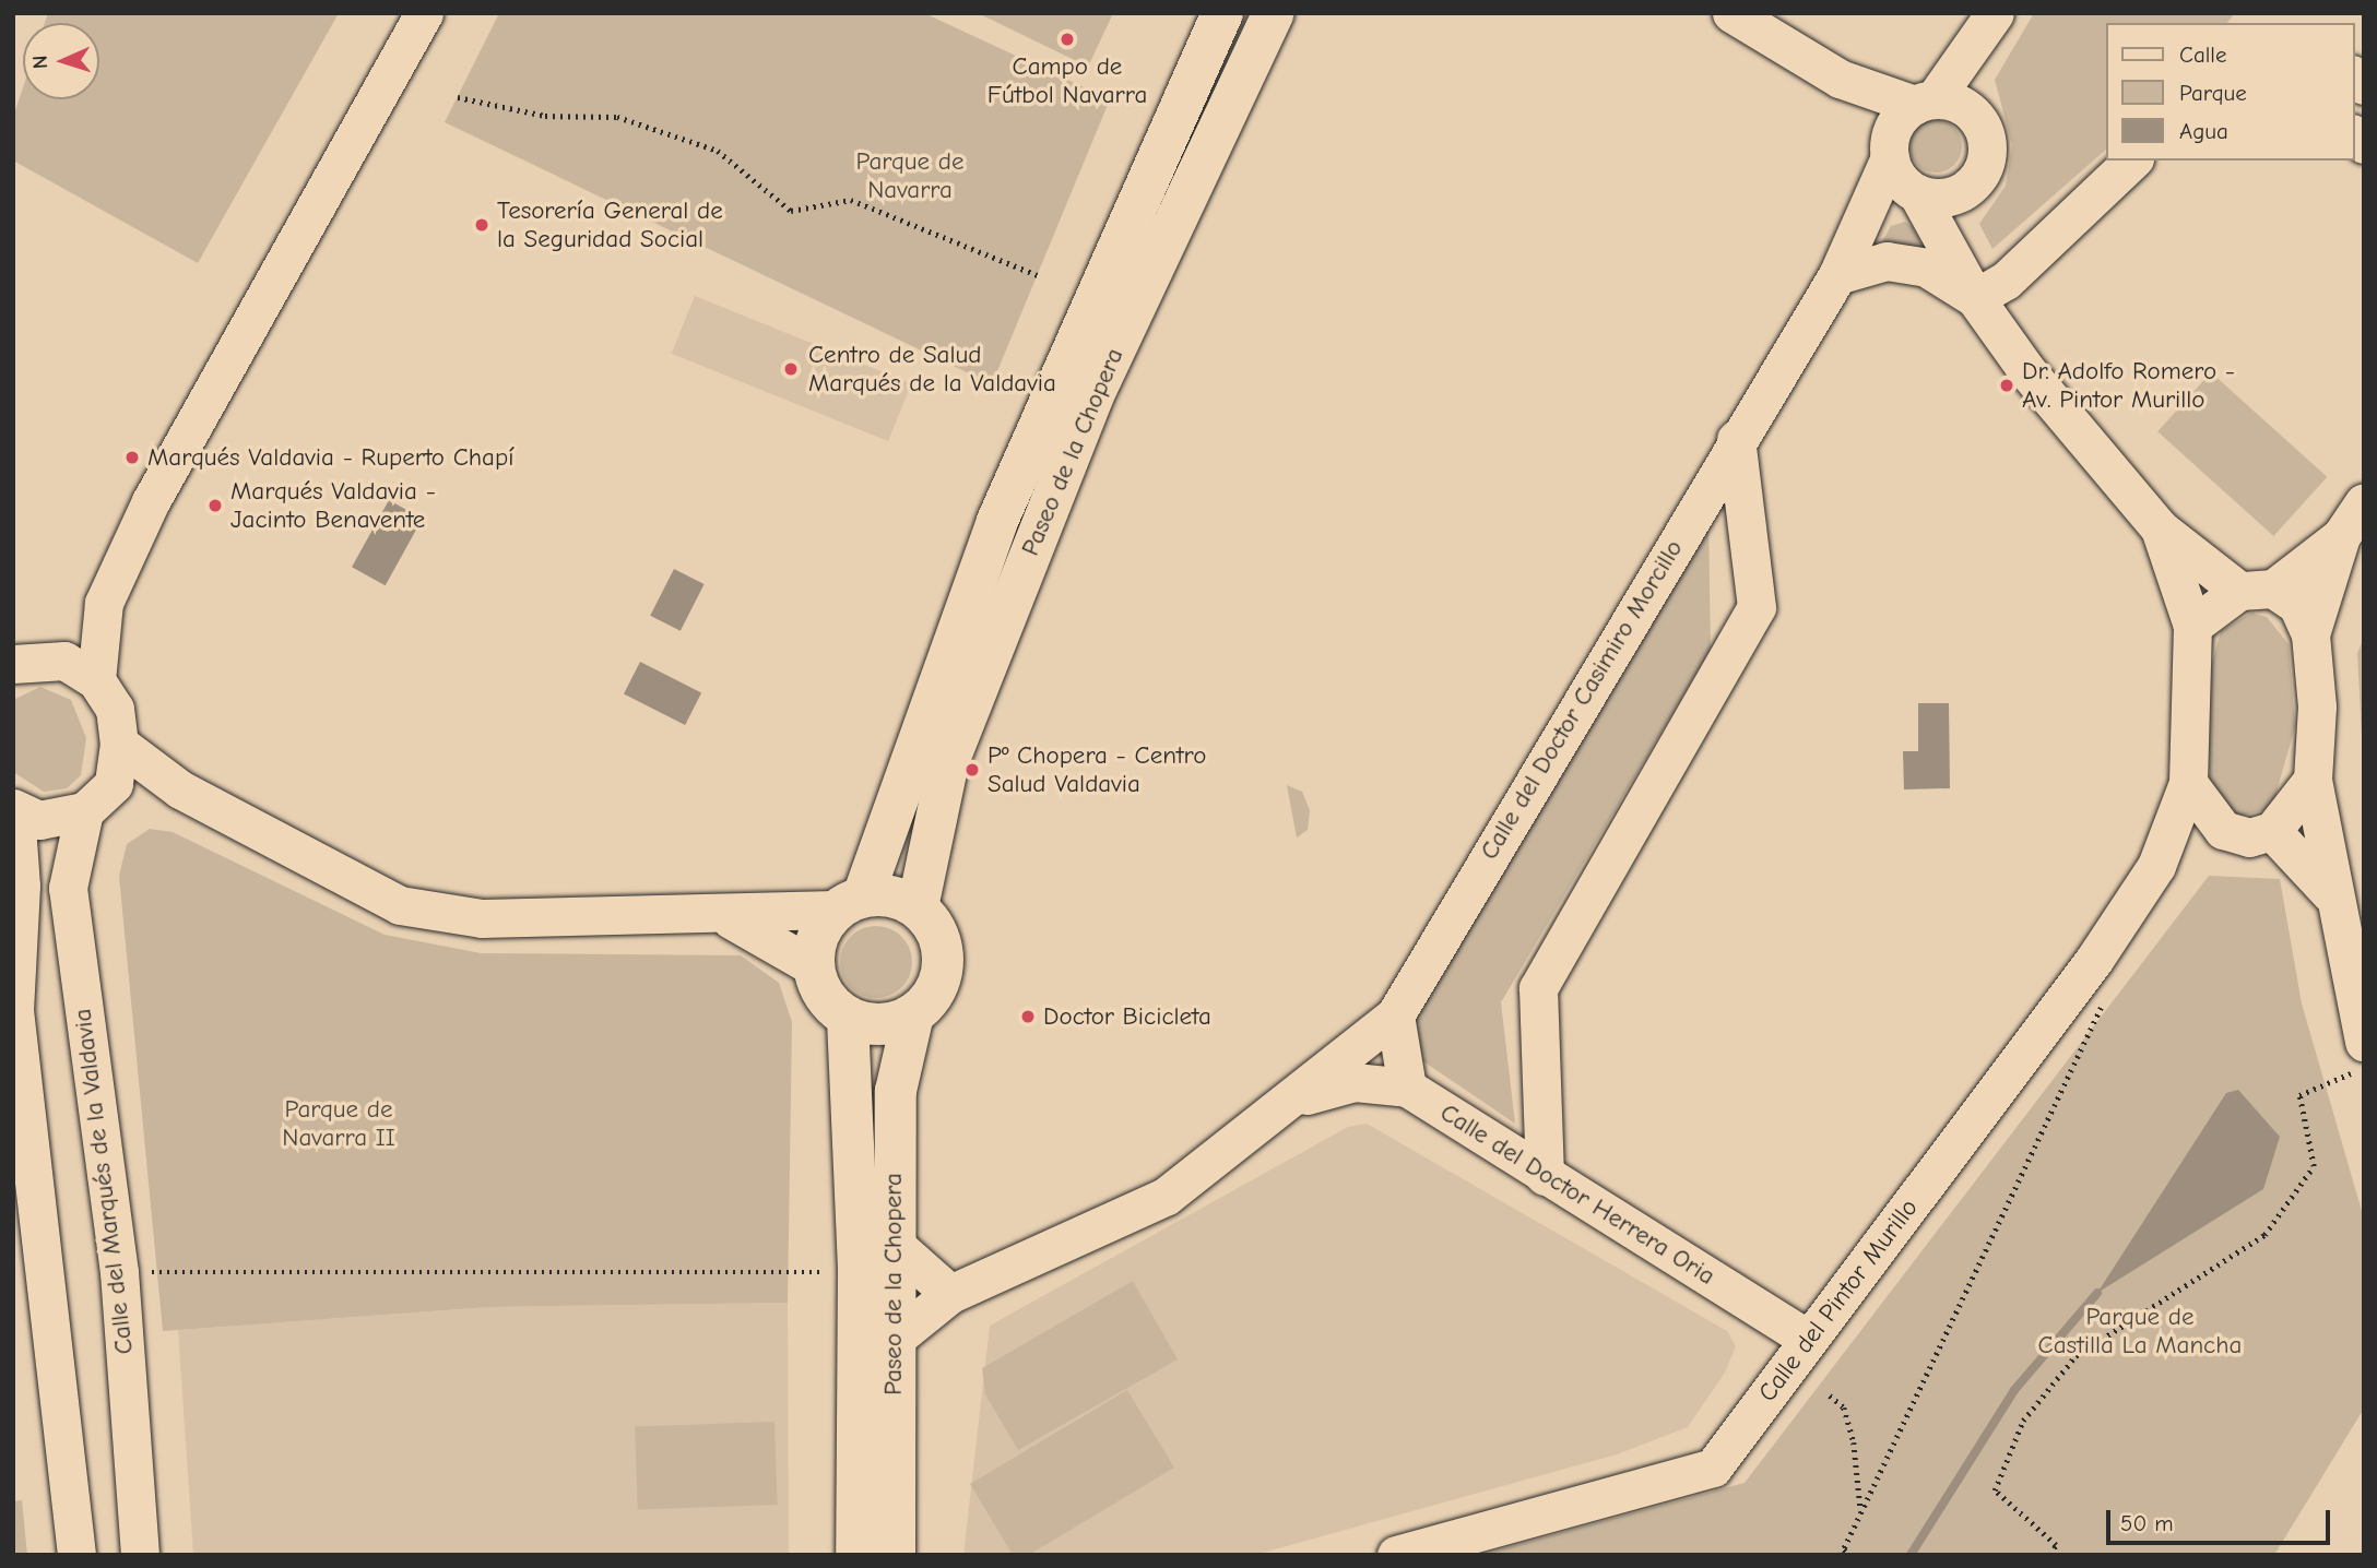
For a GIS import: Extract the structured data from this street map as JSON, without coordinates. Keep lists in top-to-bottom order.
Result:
{
  "streets": {
    "main road": ["Paseo de la Chopera"],
    "street": [
      "Calle del Doctor Casimiro Morcillo",
      "Calle del Marqués de la Valdavia",
      "Calle del Doctor Herrera Oria",
      "Calle del Pintor Murillo"
    ]
  },
  "crossings": [
    ["Paseo de la Chopera", "Calle del Doctor Casimiro Morcillo"],
    ["Calle del Doctor Casimiro Morcillo", "Calle del Doctor Herrera Oria"],
    ["Calle del Doctor Herrera Oria", "Calle del Pintor Murillo"]
  ],
  "parks": ["Parque de Navarra", "Parque de Navarra II", "Parque de Castilla La Mancha"],
  "places": [
    "Campo de Fútbol Navarra",
    "Tesorería General de la Seguridad Social",
    "Centro de Salud Marqués de la Valdavia",
    "Dr. Adolfo Romero - Av. Pintor Murillo",
    "Marqués Valdavia - Ruperto Chapí",
    "Marqués Valdavia - Jacinto Benavente",
    "Pº Chopera - Centro Salud Valdavia",
    "Doctor Bicicleta"
  ],
  "legend": ["Calle", "Parque", "Agua"],
  "scale_bar": "50 m",
  "north": "left"
}
